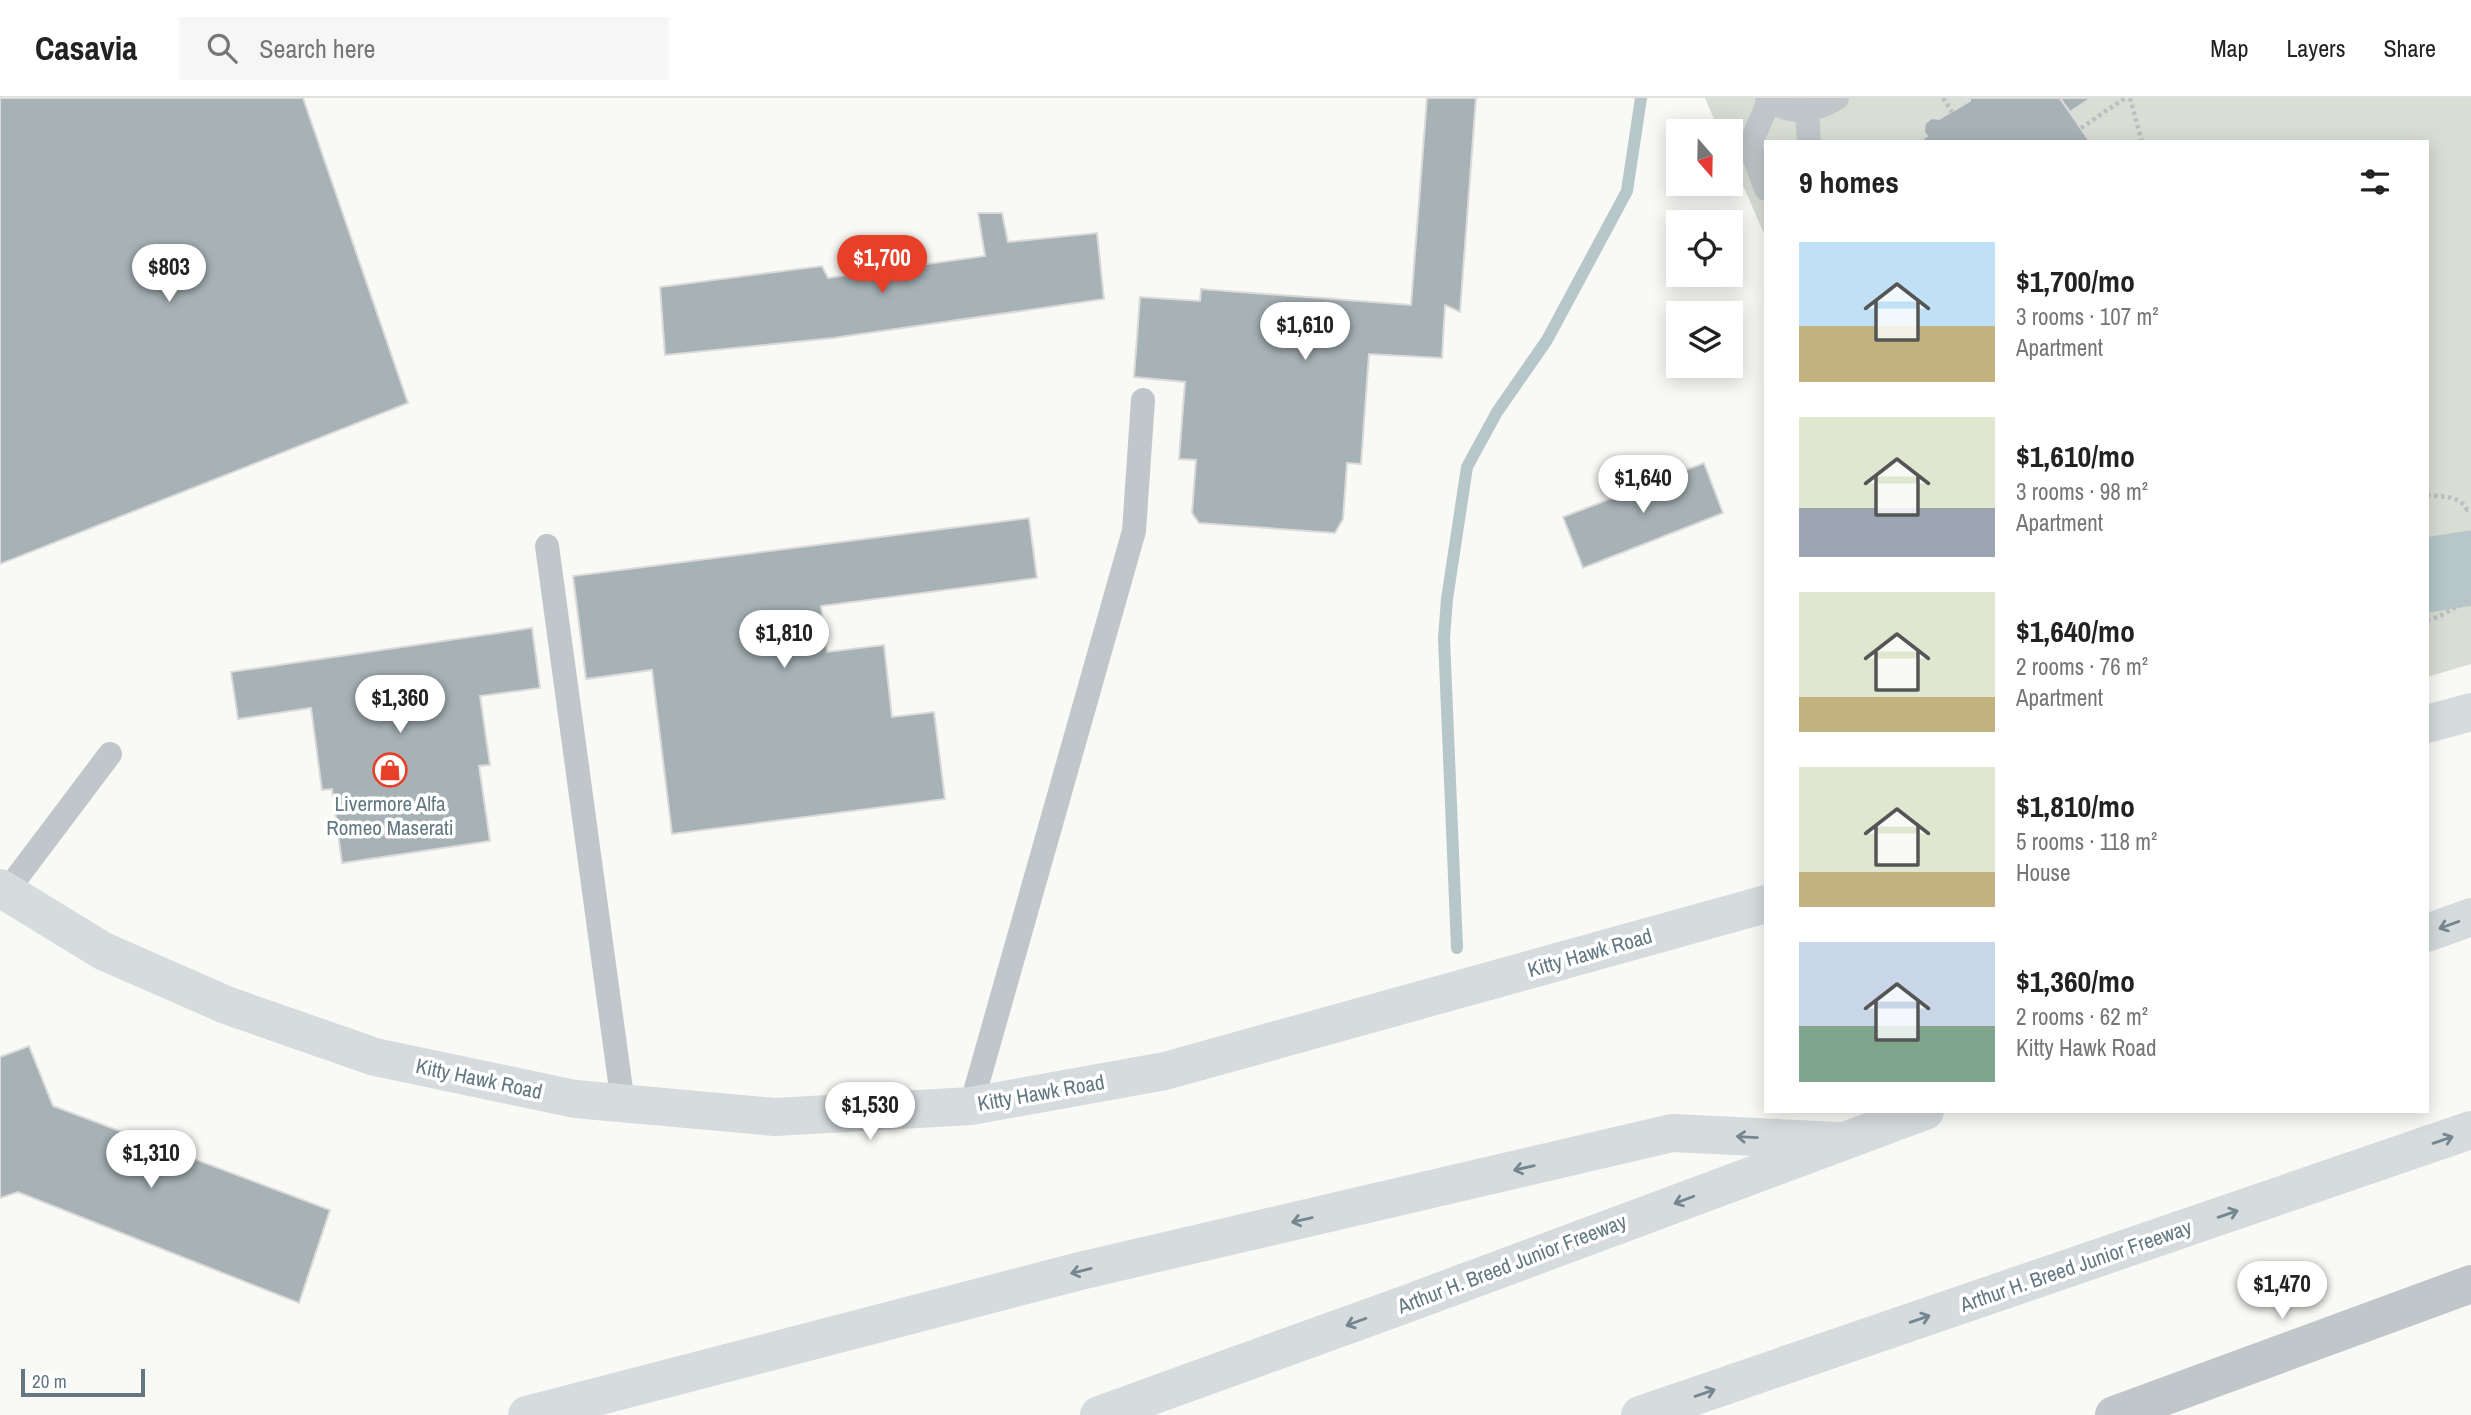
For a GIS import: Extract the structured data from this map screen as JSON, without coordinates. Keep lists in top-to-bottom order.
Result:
{
  "streets": {
    "main road": ["Kitty Hawk Road", "Arthur H. Breed Junior Freeway"]
  },
  "places": {
    "shop": ["Livermore Alfa Romeo Maserati"]
  },
  "scale_bar": "20 m",
  "north": "bottom",
  "page": {
    "header": "Casavia",
    "search": "Search here",
    "nav": ["Map", "Layers", "Share"],
    "heading": "9 homes",
    "list": [
      {
        "name": "$1,700/mo",
        "note": "3 rooms · 107 m² · Apartment"
      },
      {
        "name": "$1,610/mo",
        "note": "3 rooms · 98 m² · Apartment"
      },
      {
        "name": "$1,640/mo",
        "note": "2 rooms · 76 m² · Apartment"
      },
      {
        "name": "$1,810/mo",
        "note": "5 rooms · 118 m² · House"
      },
      {
        "name": "$1,360/mo",
        "note": "2 rooms · 62 m² · Kitty Hawk Road"
      }
    ],
    "price": [
      "$1,700",
      "$803",
      "$1,610",
      "$1,640",
      "$1,810",
      "$1,360",
      "$1,530",
      "$1,310",
      "$1,470"
    ],
    "scale": "20 m"
  }
}
